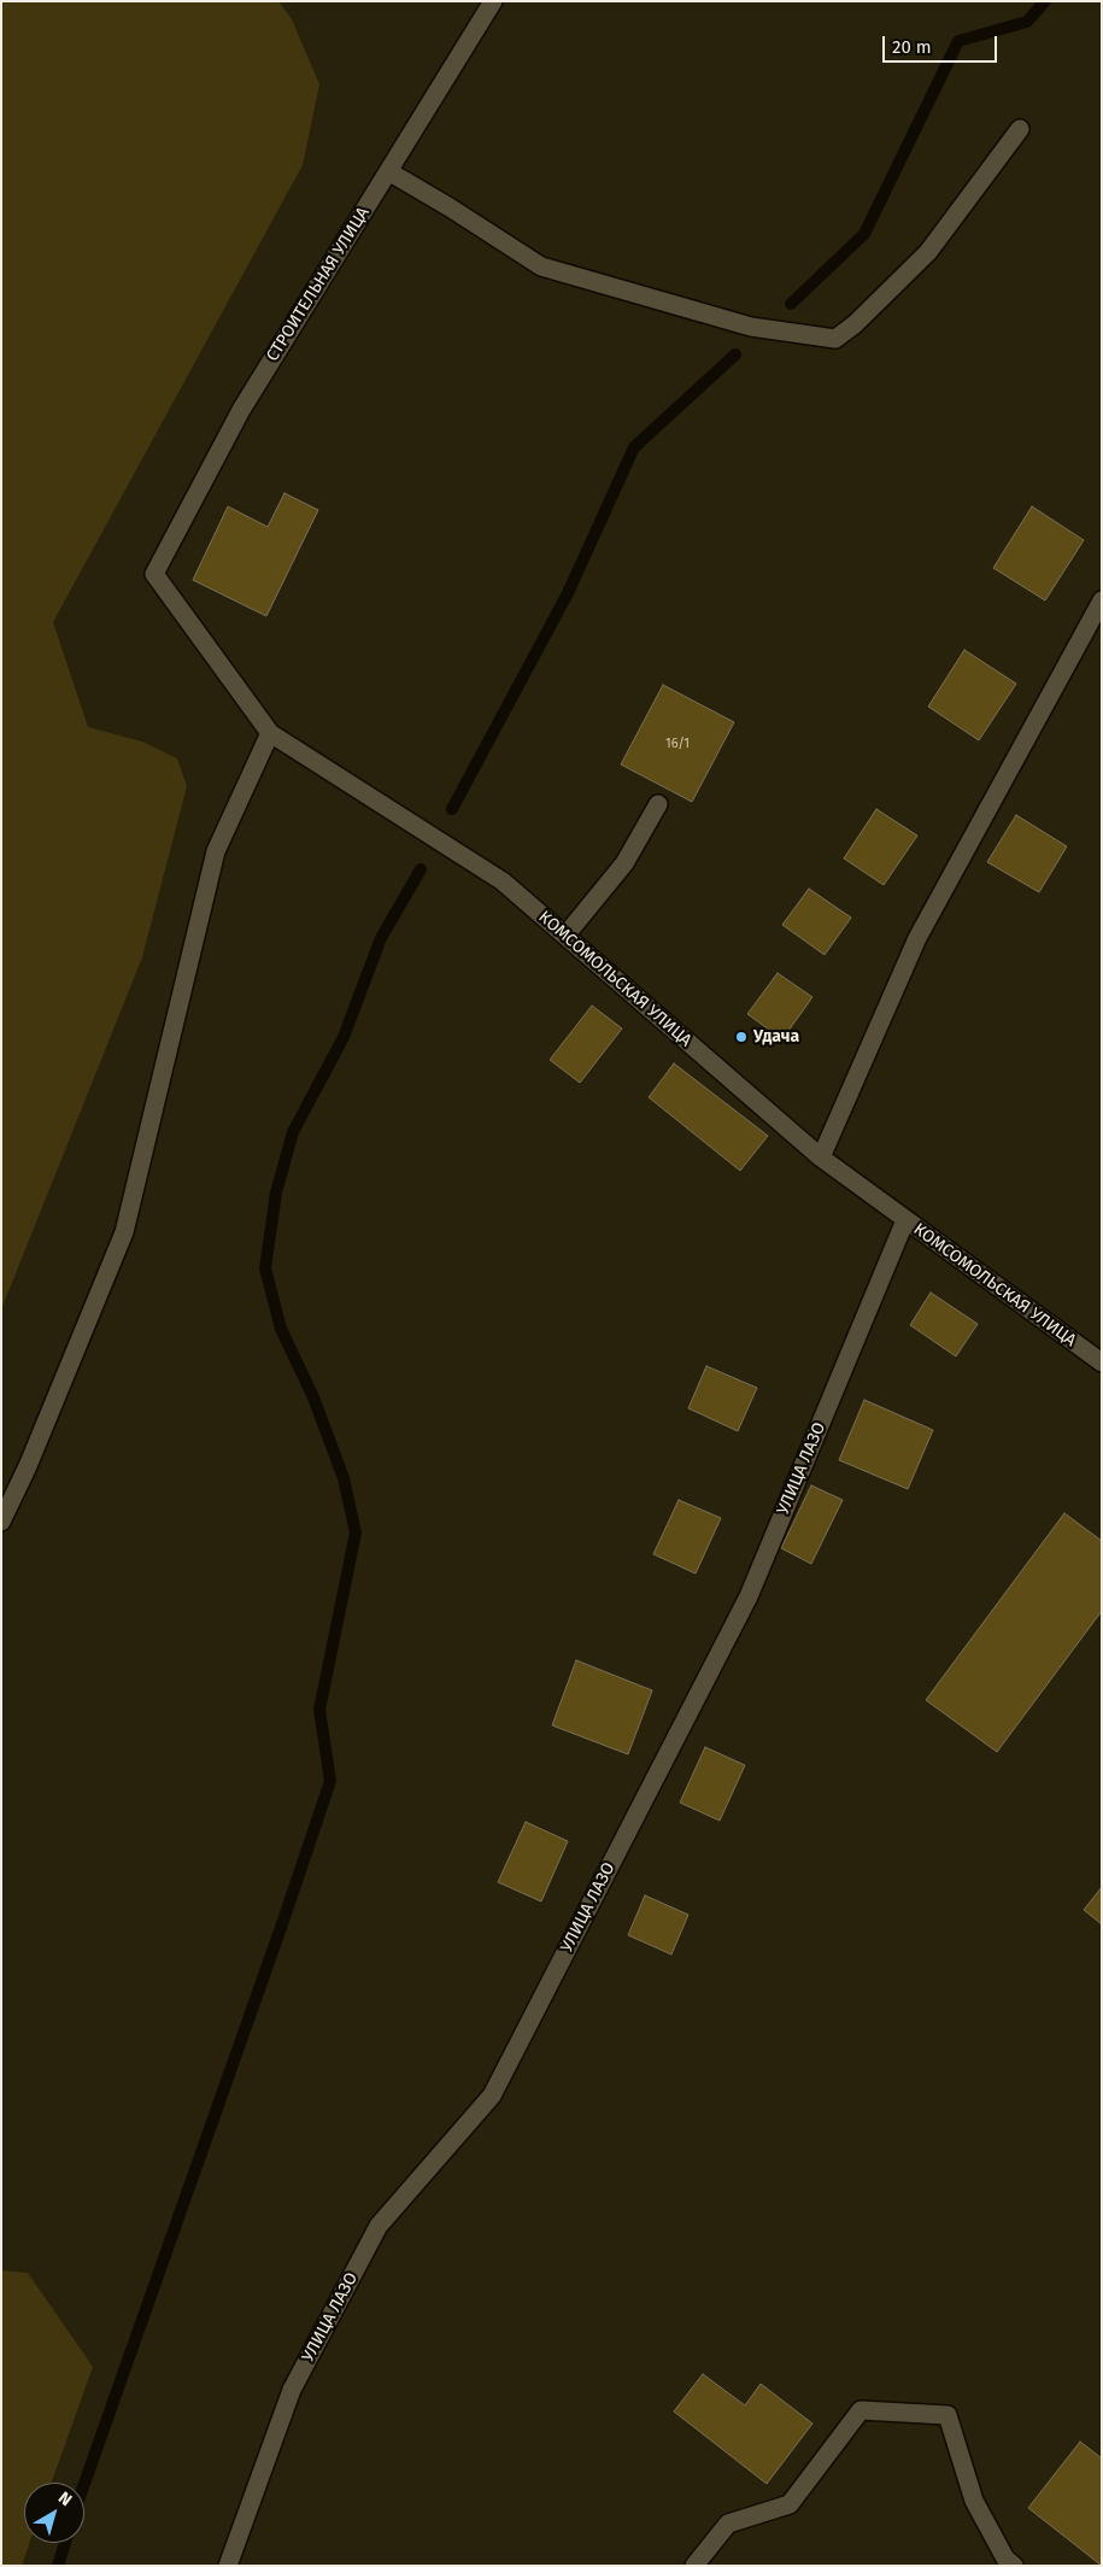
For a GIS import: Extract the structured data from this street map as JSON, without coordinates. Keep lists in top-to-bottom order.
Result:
{
  "streets": {
    "street": ["СТРОИТЕЛЬНАЯ УЛИЦА", "КОМСОМОЛЬСКАЯ УЛИЦА", "УЛИЦА ЛАЗО"]
  },
  "crossings": [
    ["СТРОИТЕЛЬНАЯ УЛИЦА", "КОМСОМОЛЬСКАЯ УЛИЦА"],
    ["КОМСОМОЛЬСКАЯ УЛИЦА", "УЛИЦА ЛАЗО"]
  ],
  "places": ["Удача"],
  "house_numbers": ["16/1"],
  "scale_bar": "20 m",
  "north": "top right"
}
